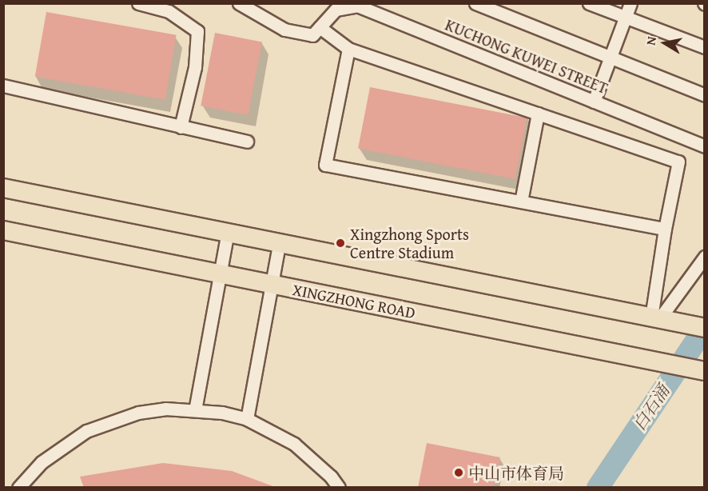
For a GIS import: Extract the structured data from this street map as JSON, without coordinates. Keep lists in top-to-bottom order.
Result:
{
  "streets": {
    "main road": ["XINGZHONG ROAD"],
    "street": ["KUCHONG KUWEI STREET"]
  },
  "water": ["白石涌"],
  "places": ["Xingzhong Sports Centre Stadium", "中山市体育局"],
  "north": "left"
}
